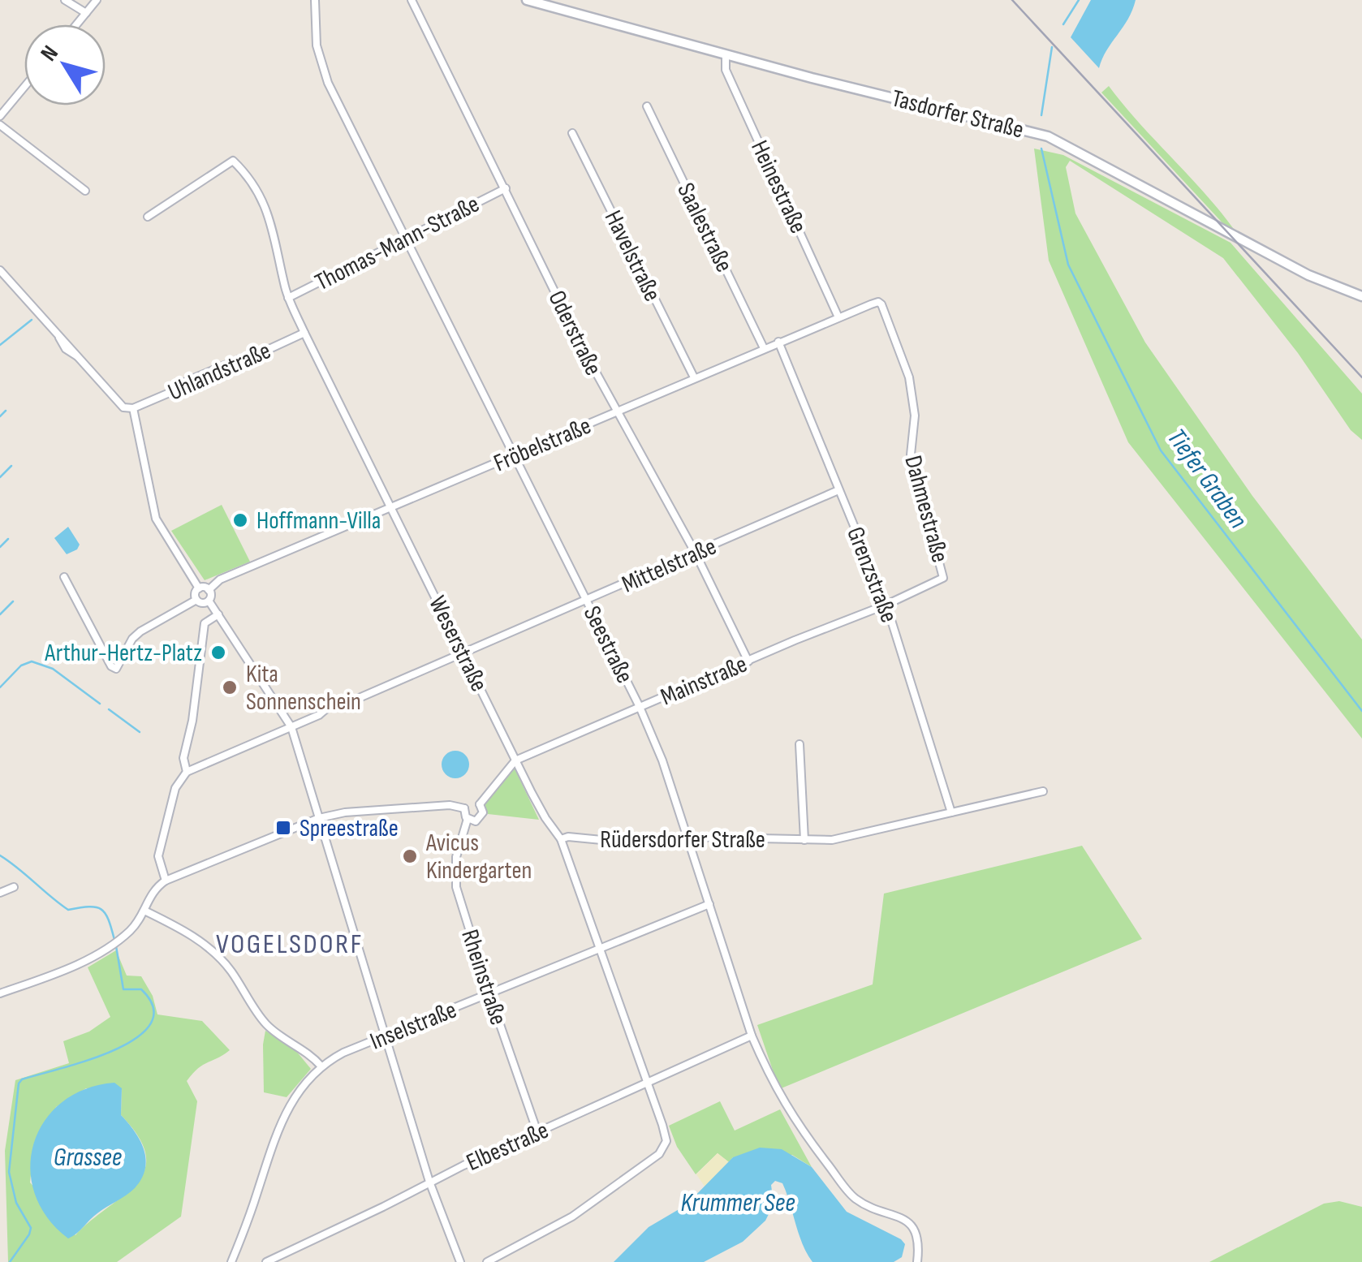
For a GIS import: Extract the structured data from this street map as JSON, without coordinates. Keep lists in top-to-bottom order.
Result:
{
  "streets": {
    "main road": ["Tasdorfer Straße"],
    "street": [
      "Heinestraße",
      "Saalestraße",
      "Thomas-Mann-Straße",
      "Havelstraße",
      "Oderstraße",
      "Uhlandstraße",
      "Fröbelstraße",
      "Dahmestraße",
      "Mittelstraße",
      "Grenzstraße",
      "Weserstraße",
      "Seestraße",
      "Mainstraße",
      "Rüdersdorfer Straße",
      "Rheinstraße",
      "Inselstraße",
      "Elbestraße"
    ]
  },
  "crossings": [
    ["Tasdorfer Straße", "Heinestraße"],
    ["Heinestraße", "Fröbelstraße"],
    ["Saalestraße", "Fröbelstraße"],
    ["Thomas-Mann-Straße", "Oderstraße"],
    ["Thomas-Mann-Straße", "Weserstraße"],
    ["Thomas-Mann-Straße", "Seestraße"],
    ["Havelstraße", "Fröbelstraße"],
    ["Oderstraße", "Fröbelstraße"],
    ["Oderstraße", "Mittelstraße"],
    ["Oderstraße", "Mainstraße"],
    ["Uhlandstraße", "Weserstraße"],
    ["Fröbelstraße", "Dahmestraße"],
    ["Fröbelstraße", "Grenzstraße"],
    ["Fröbelstraße", "Weserstraße"],
    ["Fröbelstraße", "Seestraße"],
    ["Dahmestraße", "Mainstraße"],
    ["Mittelstraße", "Grenzstraße"],
    ["Mittelstraße", "Weserstraße"],
    ["Mittelstraße", "Seestraße"],
    ["Grenzstraße", "Mainstraße"],
    ["Grenzstraße", "Rüdersdorfer Straße"],
    ["Weserstraße", "Mainstraße"],
    ["Weserstraße", "Rüdersdorfer Straße"],
    ["Weserstraße", "Inselstraße"],
    ["Weserstraße", "Elbestraße"],
    ["Seestraße", "Mainstraße"],
    ["Seestraße", "Rüdersdorfer Straße"],
    ["Seestraße", "Inselstraße"],
    ["Seestraße", "Elbestraße"],
    ["Mainstraße", "Rheinstraße"],
    ["Rheinstraße", "Inselstraße"],
    ["Rheinstraße", "Elbestraße"]
  ],
  "districts": ["VOGELSDORF"],
  "water": ["Tiefer Graben", "Grassee", "Krummer See"],
  "places": {
    "other": [
      "Hoffmann-Villa",
      "Arthur-Hertz-Platz",
      "Kita Sonnenschein",
      "Avicus Kindergarten"
    ],
    "transit": ["Spreestraße"]
  },
  "north": "top left"
}
